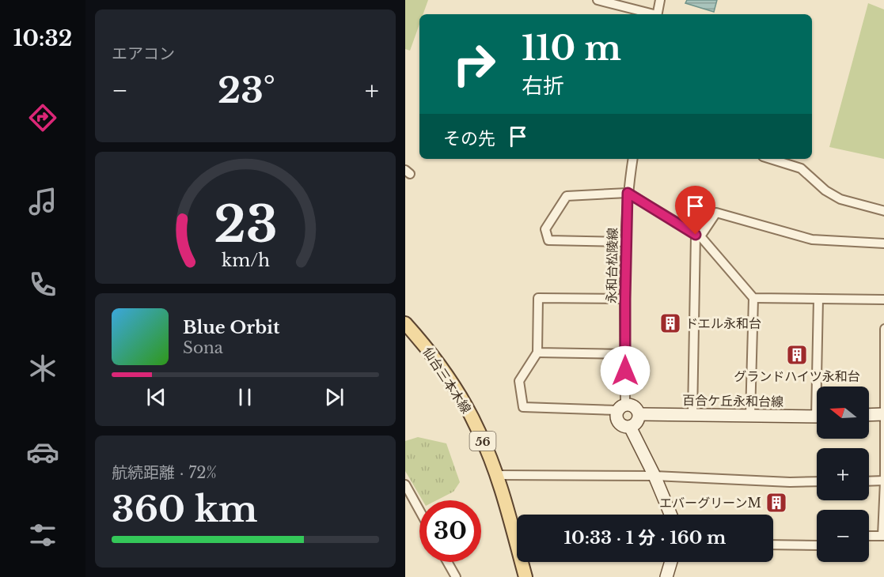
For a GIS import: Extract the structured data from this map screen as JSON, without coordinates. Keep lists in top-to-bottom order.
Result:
{
  "streets": {
    "main road": ["仙台三本木線", "56"],
    "street": ["永和台松陵線", "百合ケ丘永和台線"]
  },
  "crossings": [
    ["永和台松陵線", "百合ケ丘永和台線"]
  ],
  "places": {
    "building": ["ドエル永和台", "グランドハイツ永和台", "エバーグリーンM"]
  },
  "north": "left",
  "page": {
    "tabs": "10:32",
    "tile": [
      "エアコン",
      ["航続距離 · 72%", "360 km"]
    ],
    "turn": ["110 m", "右折"],
    "heat": ["−", "23°", "+"],
    "then": "その先",
    "song": ["Blue Orbit", "Sona"],
    "map_buttons": ["+", "−"],
    "limit": "30",
    "trip": "10:33 · 1 分 · 160 m",
    "gauge": ["23", "km/h"]
  }
}
